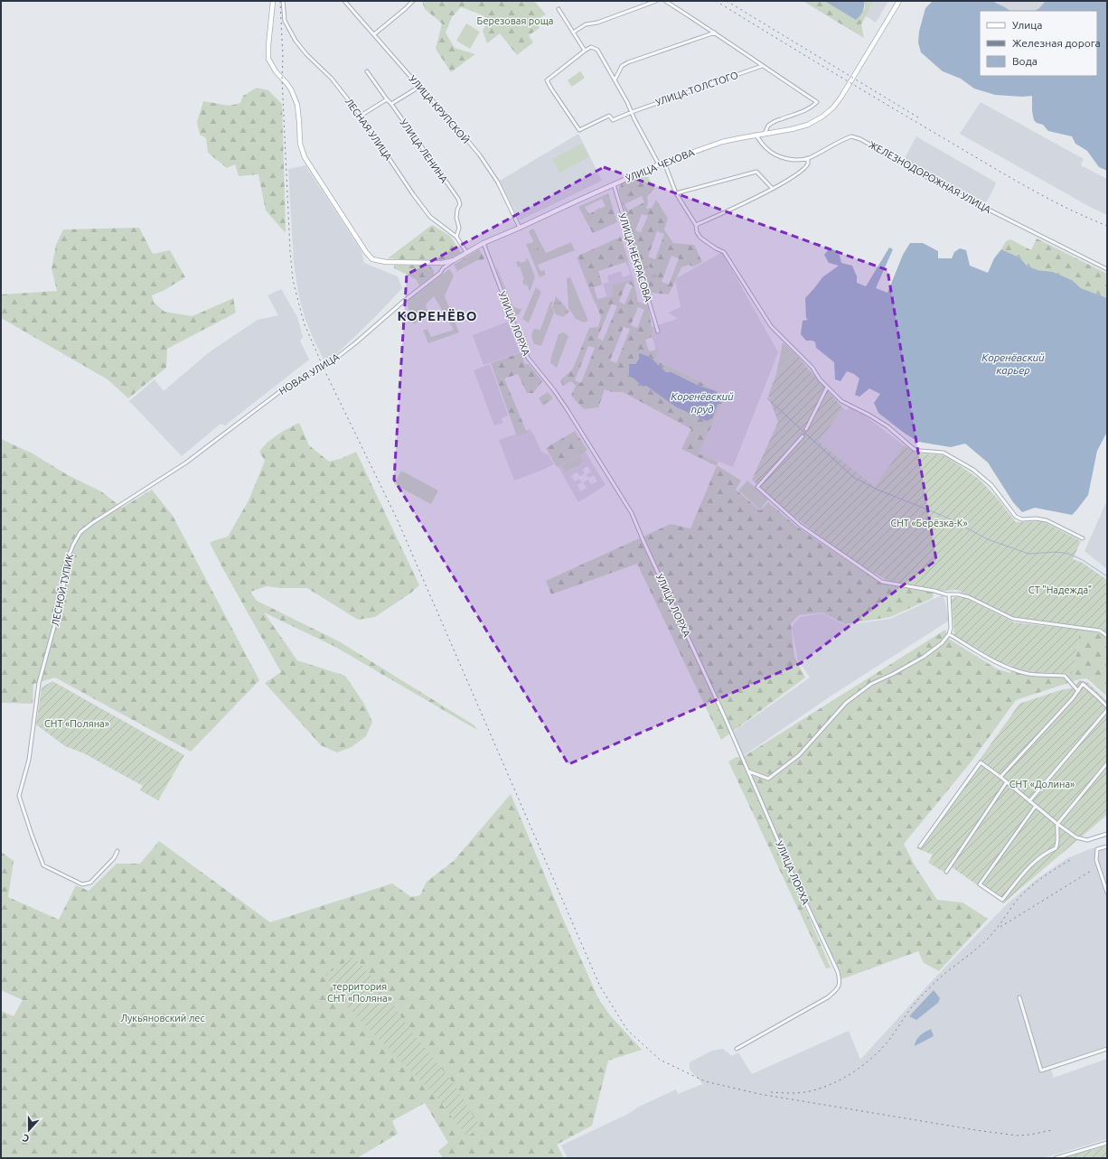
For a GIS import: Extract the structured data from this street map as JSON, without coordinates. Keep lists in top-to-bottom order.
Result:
{
  "streets": {
    "main road": ["УЛИЦА ЧЕХОВА", "НОВАЯ УЛИЦА"],
    "street": [
      "УЛИЦА ТОЛСТОГО",
      "УЛИЦА КРУПСКОЙ",
      "ЛЕСНАЯ УЛИЦА",
      "УЛИЦА ЛЕНИНА",
      "ЖЕЛЕЗНОДОРОЖНАЯ УЛИЦА",
      "УЛИЦА НЕКРАСОВА",
      "УЛИЦА ЛОРХА",
      "ЛЕСНОЙ ТУПИК"
    ]
  },
  "crossings": [
    ["УЛИЦА КРУПСКОЙ", "УЛИЦА ЧЕХОВА"],
    ["ЛЕСНАЯ УЛИЦА", "УЛИЦА ЛЕНИНА"],
    ["ЛЕСНАЯ УЛИЦА", "УЛИЦА ЧЕХОВА"],
    ["ЛЕСНАЯ УЛИЦА", "НОВАЯ УЛИЦА"],
    ["УЛИЦА ЧЕХОВА", "ЖЕЛЕЗНОДОРОЖНАЯ УЛИЦА"],
    ["УЛИЦА ЧЕХОВА", "УЛИЦА НЕКРАСОВА"],
    ["УЛИЦА ЧЕХОВА", "УЛИЦА ЛОРХА"],
    ["УЛИЦА ЧЕХОВА", "НОВАЯ УЛИЦА"],
    ["НОВАЯ УЛИЦА", "ЛЕСНОЙ ТУПИК"]
  ],
  "districts": ["КОРЕНЁВО"],
  "water": ["Коренёвский карьер", "Коренёвский пруд"],
  "parks": [
    "Березовая роща",
    "СНТ «Берёзка-К»",
    "СТ \"Надежда\"",
    "СНТ «Поляна»",
    "СНТ «Долина»",
    "территория СНТ «Поляна»",
    "Лукьяновский лес"
  ],
  "legend": ["Улица", "Железная дорога", "Вода"],
  "north": "bottom"
}
